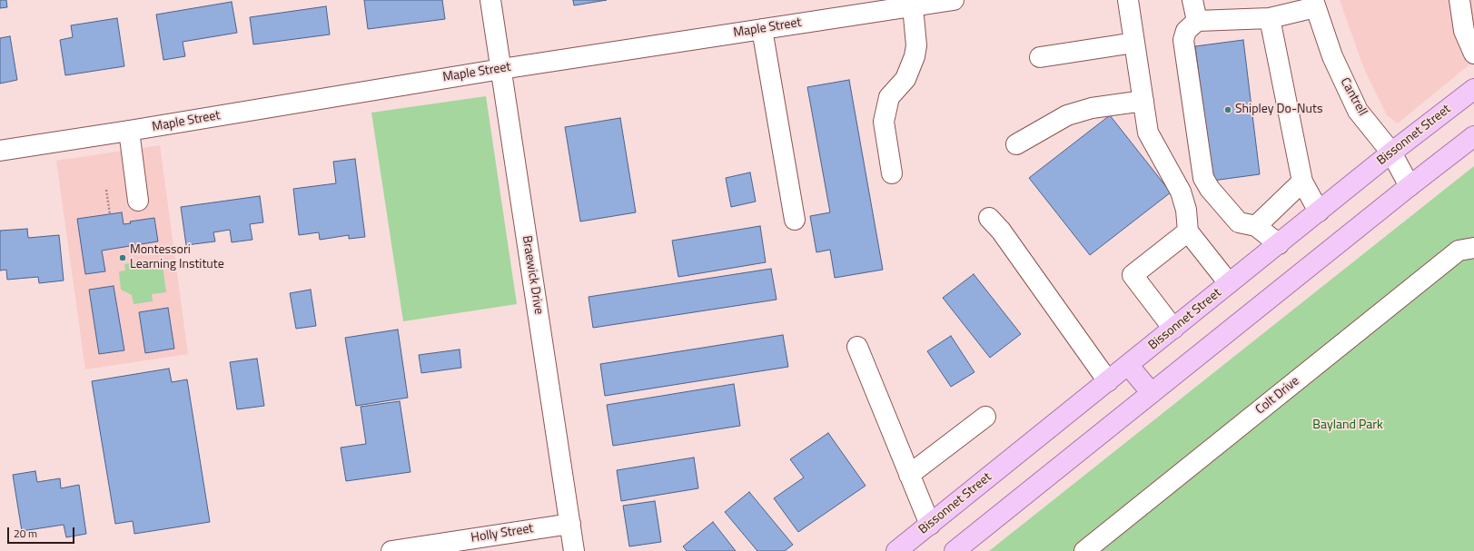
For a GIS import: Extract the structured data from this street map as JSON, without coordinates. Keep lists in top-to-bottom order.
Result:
{
  "streets": {
    "main road": ["Bissonnet Street"],
    "street": [
      "Maple Street",
      "Cantrell",
      "Braewick Drive",
      "Colt Drive",
      "Holly Street"
    ]
  },
  "crossings": [
    ["Maple Street", "Braewick Drive"],
    ["Cantrell", "Bissonnet Street"],
    ["Braewick Drive", "Holly Street"]
  ],
  "parks": ["Bayland Park"],
  "places": ["Shipley Do-Nuts", "Montessori Learning Institute"],
  "scale_bar": "20 m"
}
